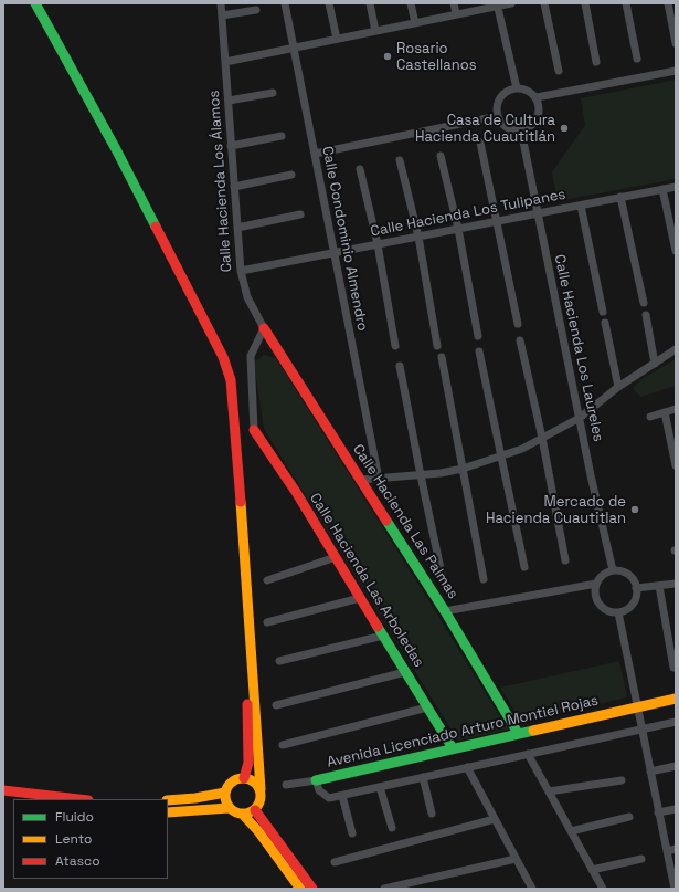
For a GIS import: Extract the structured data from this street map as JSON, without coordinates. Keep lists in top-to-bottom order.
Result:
{
  "streets": {
    "main road": ["Calle Hacienda Las Palmas", "Calle Hacienda Las Arboledas", "Avenida Licenciado Arturo Montiel Rojas"],
    "street": [
      "Calle Hacienda Los Álamos",
      "Calle Hacienda Los Tulipanes",
      "Calle Condominio Almendro",
      "Calle Hacienda Los Laureles"
    ]
  },
  "crossings": [
    ["Calle Hacienda Los Álamos", "Calle Hacienda Los Tulipanes"],
    ["Calle Hacienda Los Álamos", "Calle Hacienda Las Palmas"],
    ["Calle Hacienda Los Tulipanes", "Calle Condominio Almendro"],
    ["Calle Hacienda Los Tulipanes", "Calle Hacienda Los Laureles"],
    ["Calle Hacienda Las Palmas", "Avenida Licenciado Arturo Montiel Rojas"],
    ["Calle Hacienda Las Arboledas", "Avenida Licenciado Arturo Montiel Rojas"]
  ],
  "places": ["Rosario Castellanos", "Casa de Cultura Hacienda Cuautitlán", "Mercado de Hacienda Cuautitlan"],
  "legend": ["Fluido", "Lento", "Atasco"]
}
